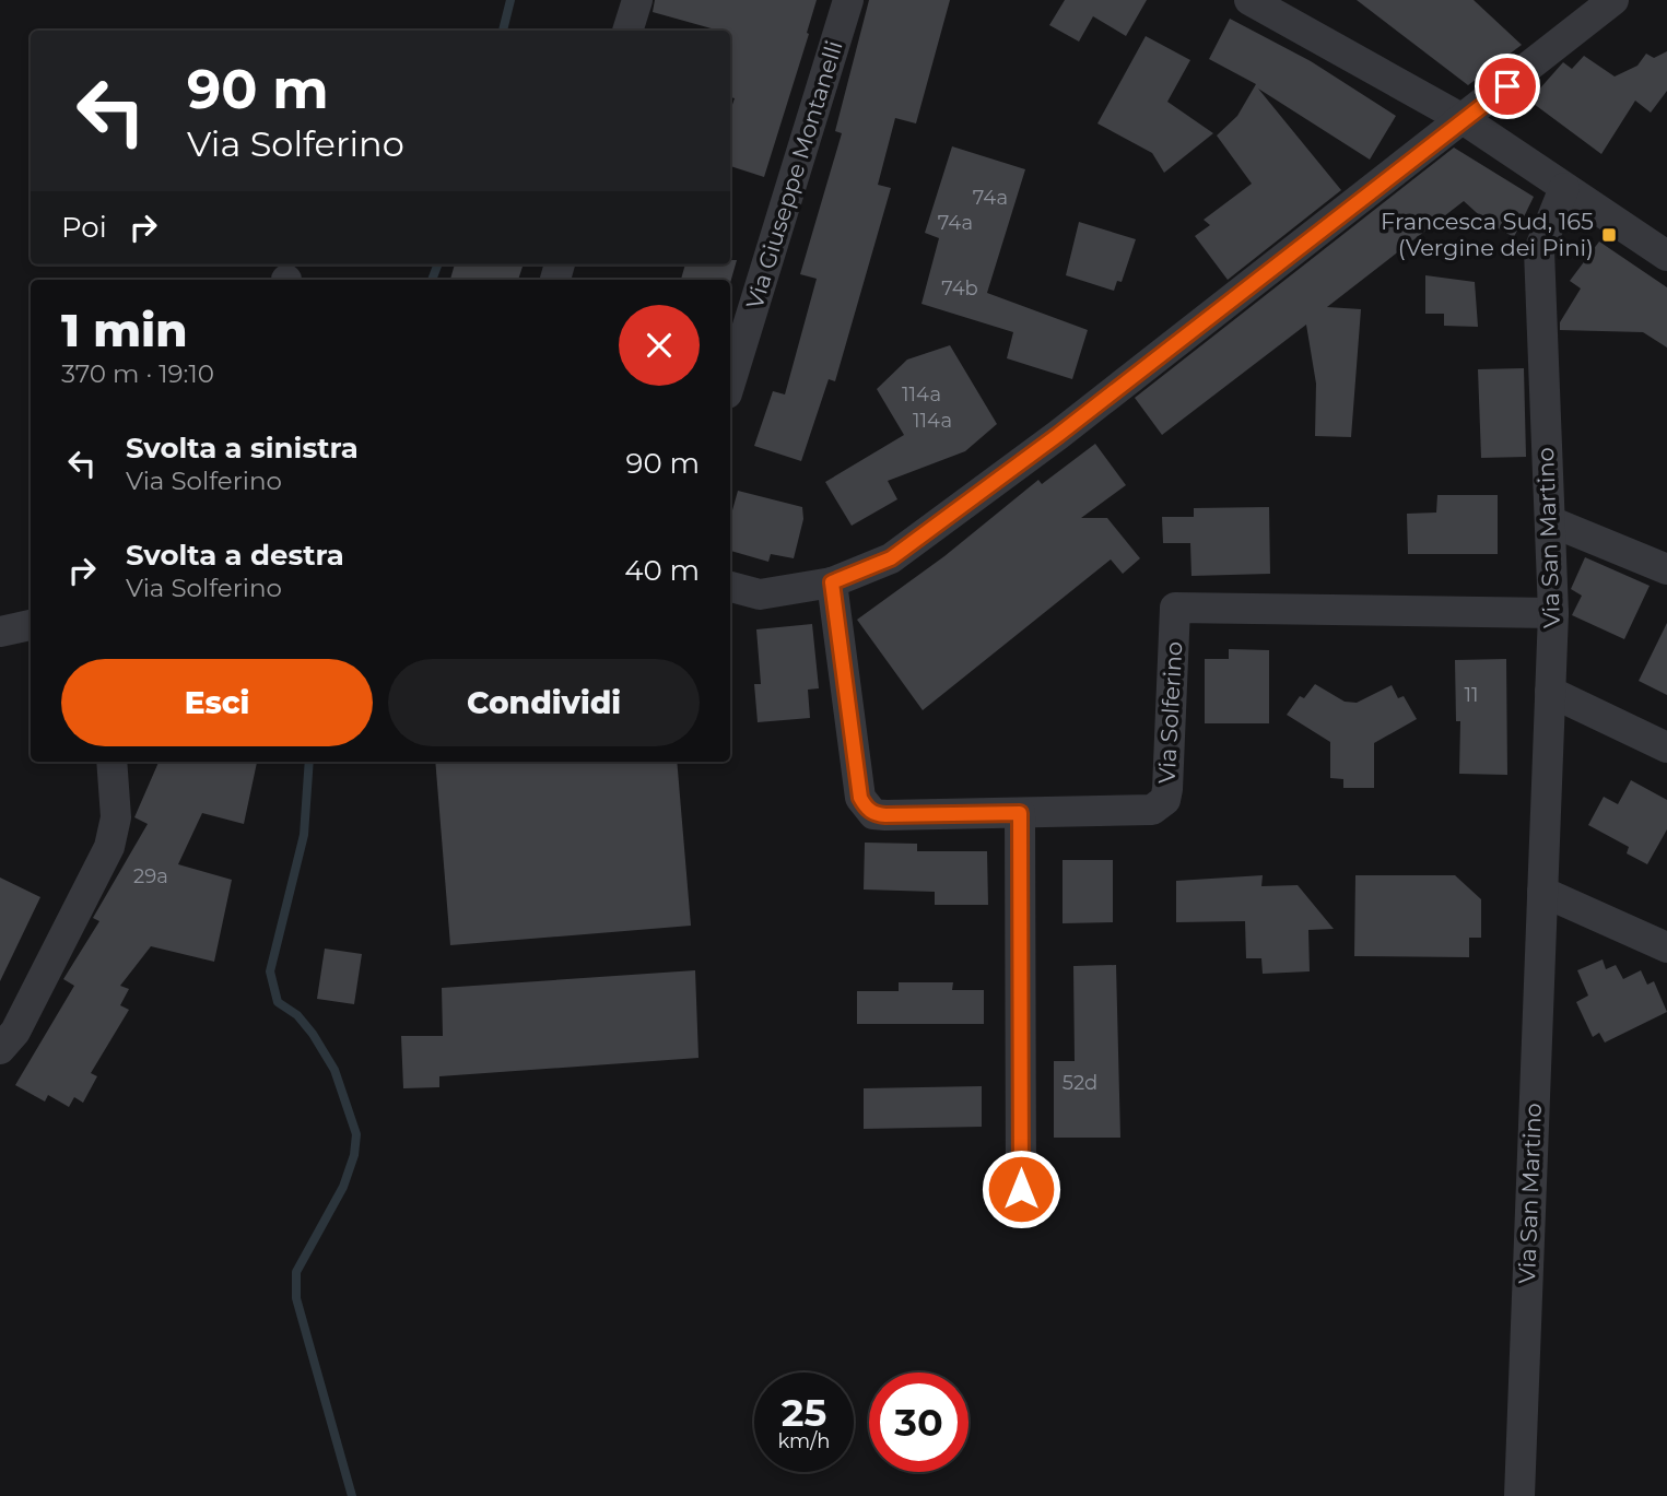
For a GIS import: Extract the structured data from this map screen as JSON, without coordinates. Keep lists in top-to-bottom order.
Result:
{
  "streets": {
    "street": ["Via Giuseppe Montanelli", "Via San Martino", "Via Solferino"]
  },
  "crossings": [
    ["Via San Martino", "Via Solferino"]
  ],
  "places": {
    "transit": ["Francesca Sud, 165 (Vergine dei Pini)"]
  },
  "house_numbers": [
    "74a",
    "74a",
    "74b",
    "114a",
    "114a",
    "11",
    "29a",
    "52d"
  ],
  "page": {
    "turn": ["90 m", "Via Solferino"],
    "then": "Poi",
    "heading": ["1 min", "370 m · 19:10"],
    "list": [
      {
        "name": "Svolta a sinistra",
        "note": "Via Solferino",
        "value": "90 m"
      },
      {
        "name": "Svolta a destra",
        "note": "Via Solferino",
        "value": "40 m"
      }
    ],
    "buttons": ["Esci", "Condividi"],
    "speed": "25 km/h",
    "limit": "30"
  }
}
